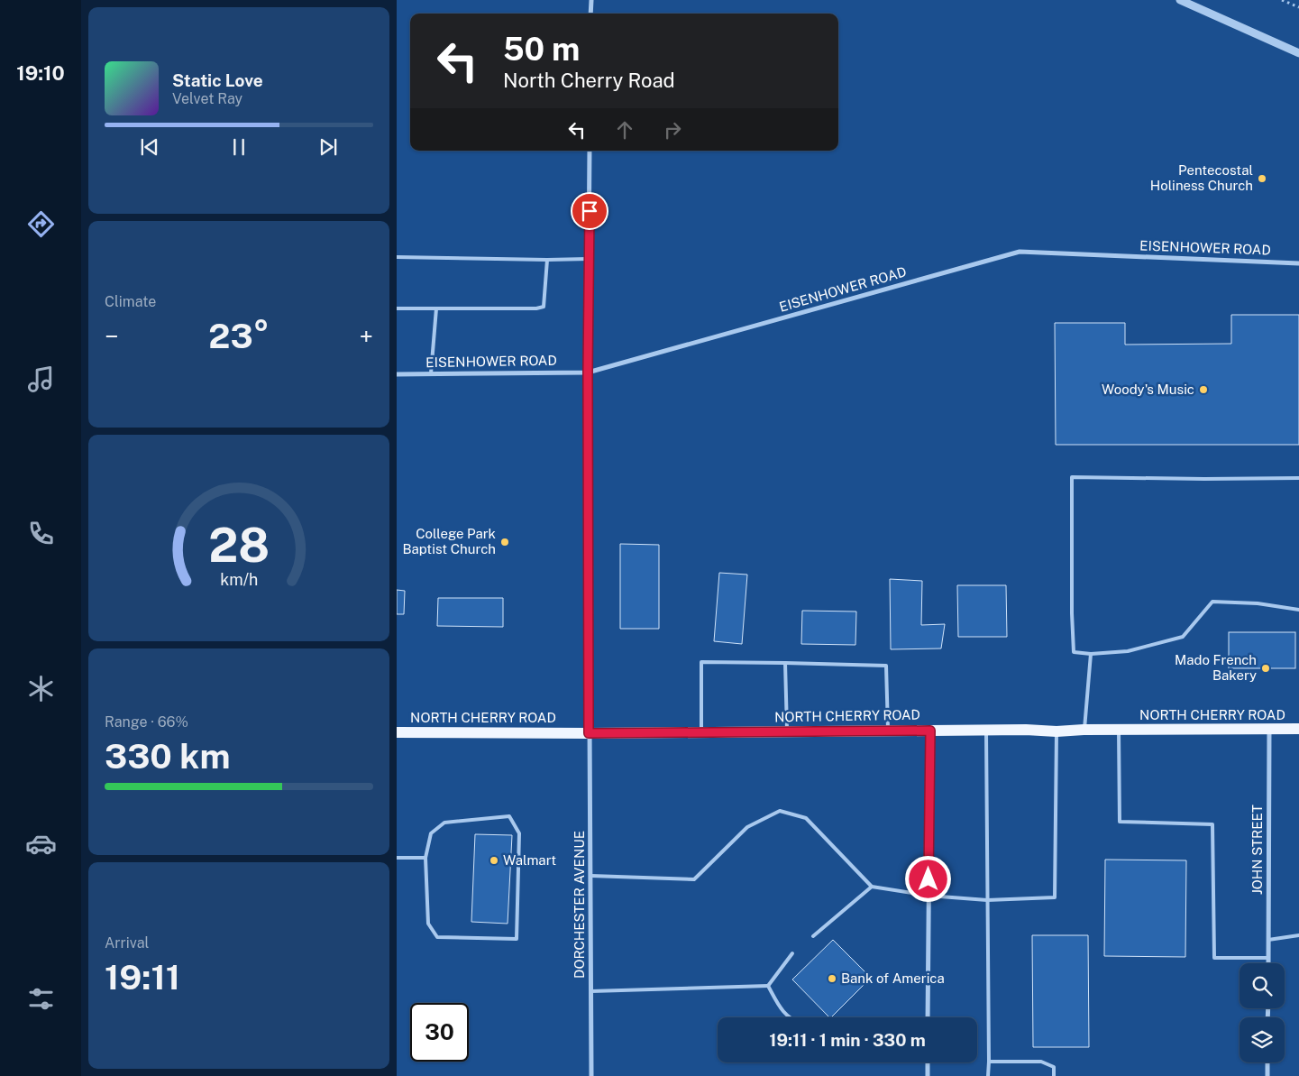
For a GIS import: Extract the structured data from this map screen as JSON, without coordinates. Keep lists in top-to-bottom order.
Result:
{
  "streets": {
    "main road": ["NORTH CHERRY ROAD"],
    "street": ["EISENHOWER ROAD", "JOHN STREET", "DORCHESTER AVENUE"]
  },
  "crossings": [
    ["EISENHOWER ROAD", "DORCHESTER AVENUE"],
    ["NORTH CHERRY ROAD", "JOHN STREET"],
    ["NORTH CHERRY ROAD", "DORCHESTER AVENUE"]
  ],
  "places": [
    "Pentecostal Holiness Church",
    "Woody's Music",
    "College Park Baptist Church",
    "Mado French Bakery",
    "Walmart",
    "Bank of America"
  ],
  "page": {
    "tabs": "19:10",
    "turn": ["50 m", "North Cherry Road"],
    "song": ["Static Love", "Velvet Ray"],
    "tile": [
      "Climate",
      ["Range · 66%", "330 km"],
      ["Arrival", "19:11"]
    ],
    "heat": ["−", "23°", "+"],
    "limit": "30",
    "trip": "19:11 · 1 min · 330 m",
    "gauge": ["28", "km/h"]
  }
}
